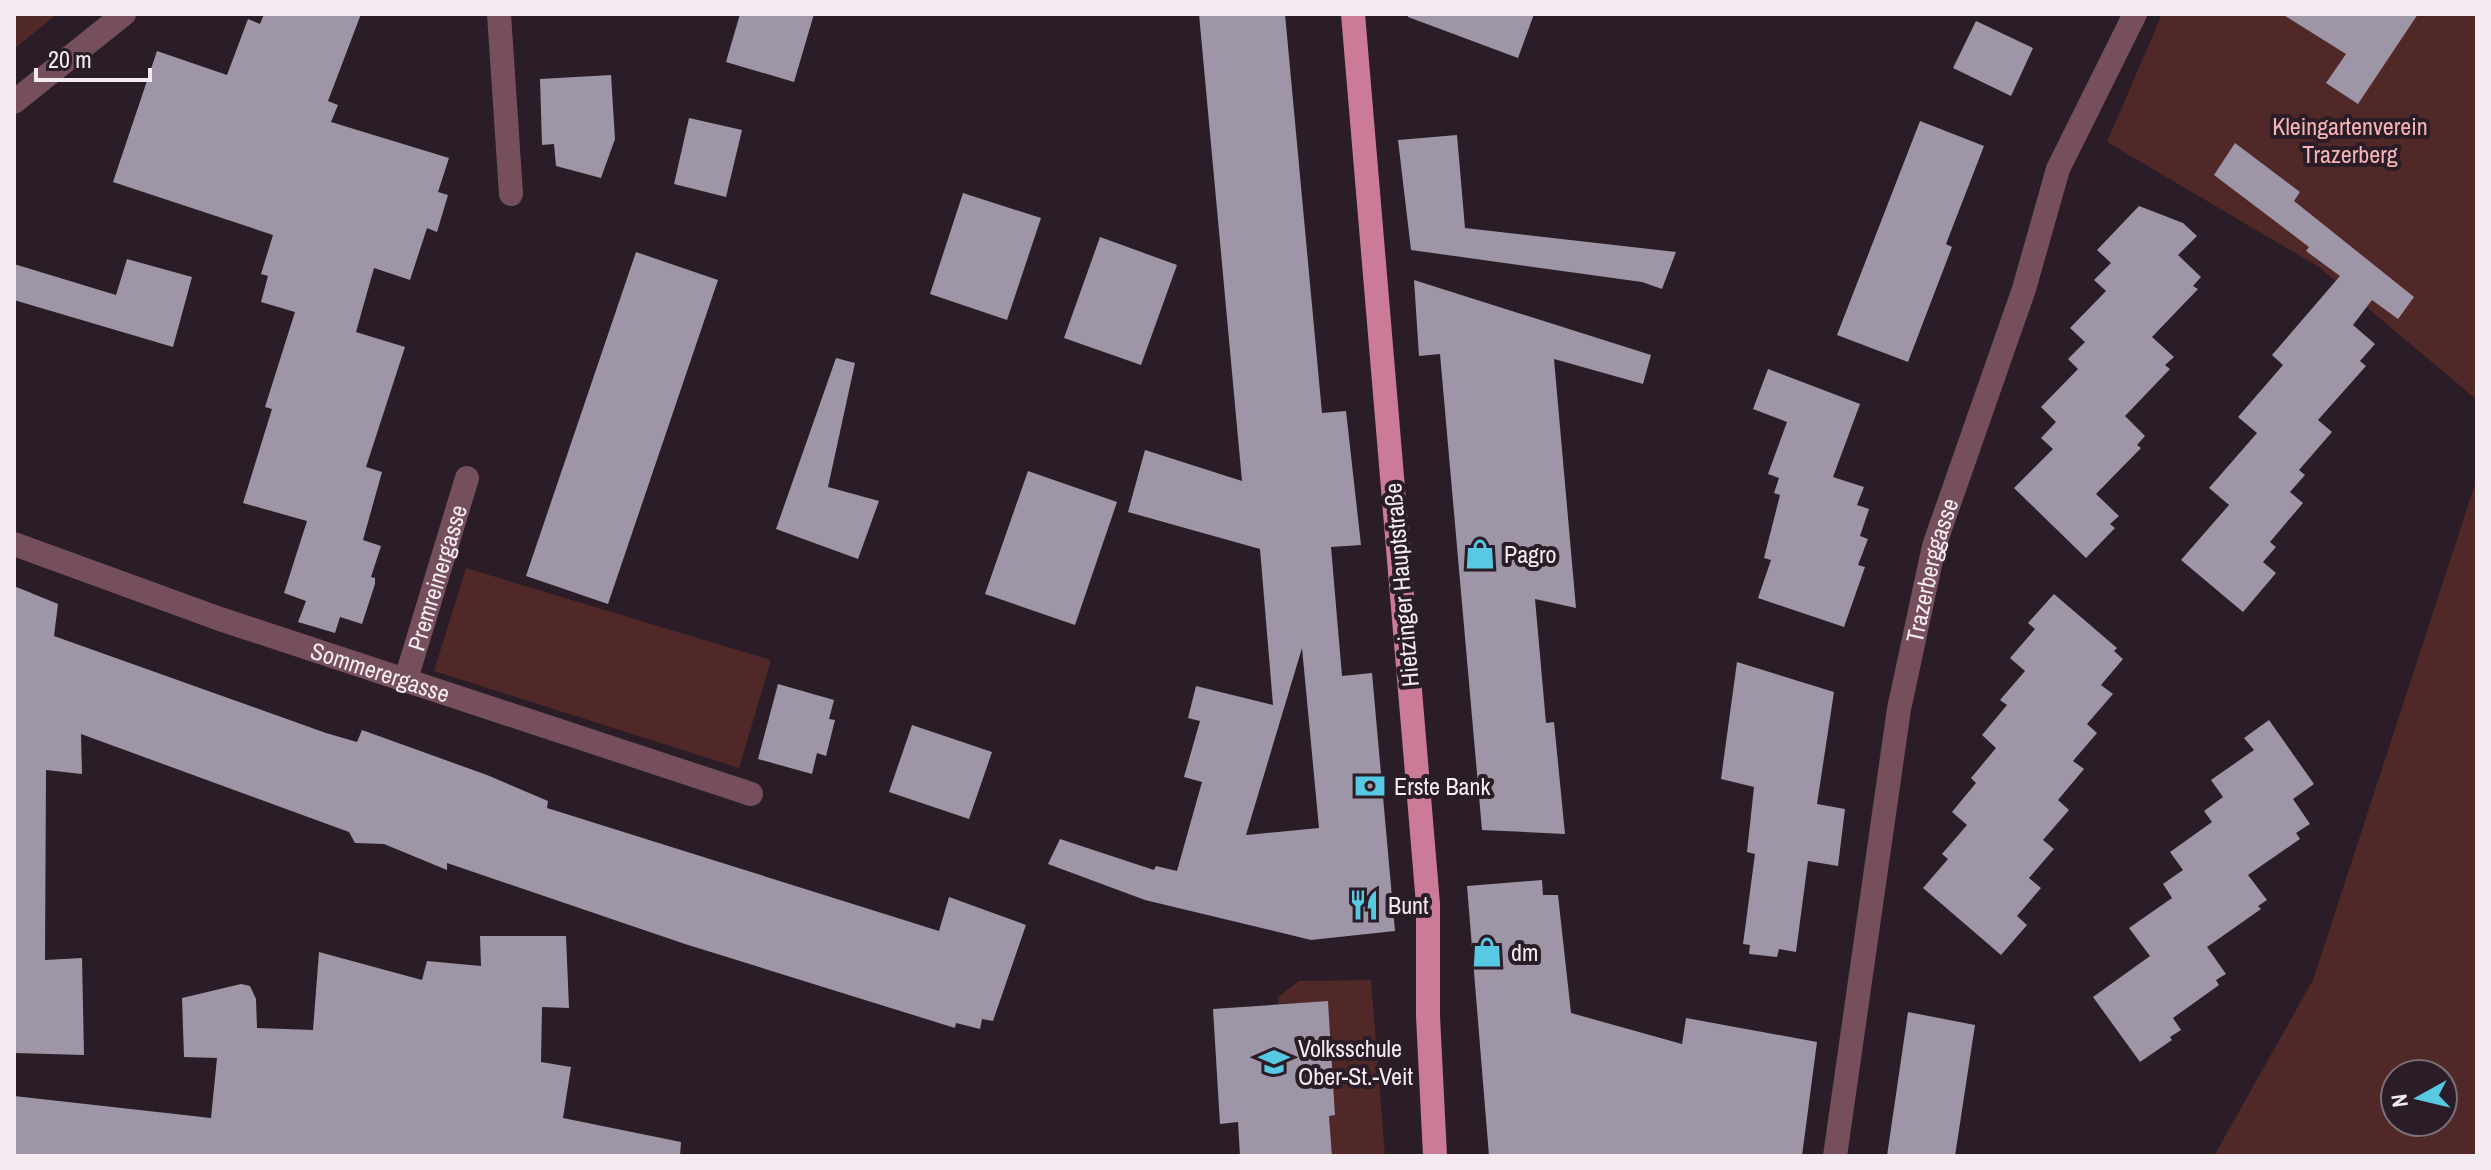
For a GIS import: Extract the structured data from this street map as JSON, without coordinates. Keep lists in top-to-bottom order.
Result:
{
  "streets": {
    "main road": ["Hietzinger Hauptstraße"],
    "street": ["Trazerberggasse", "Premreinergasse", "Sommerergasse"]
  },
  "crossings": [
    ["Premreinergasse", "Sommerergasse"]
  ],
  "parks": ["Kleingartenverein Trazerberg"],
  "places": {
    "shop": ["Pagro", "dm"],
    "bank": ["Erste Bank"],
    "restaurant": ["Bunt"],
    "school or university": ["Volksschule Ober-St.-Veit"]
  },
  "scale_bar": "20 m",
  "north": "left"
}
